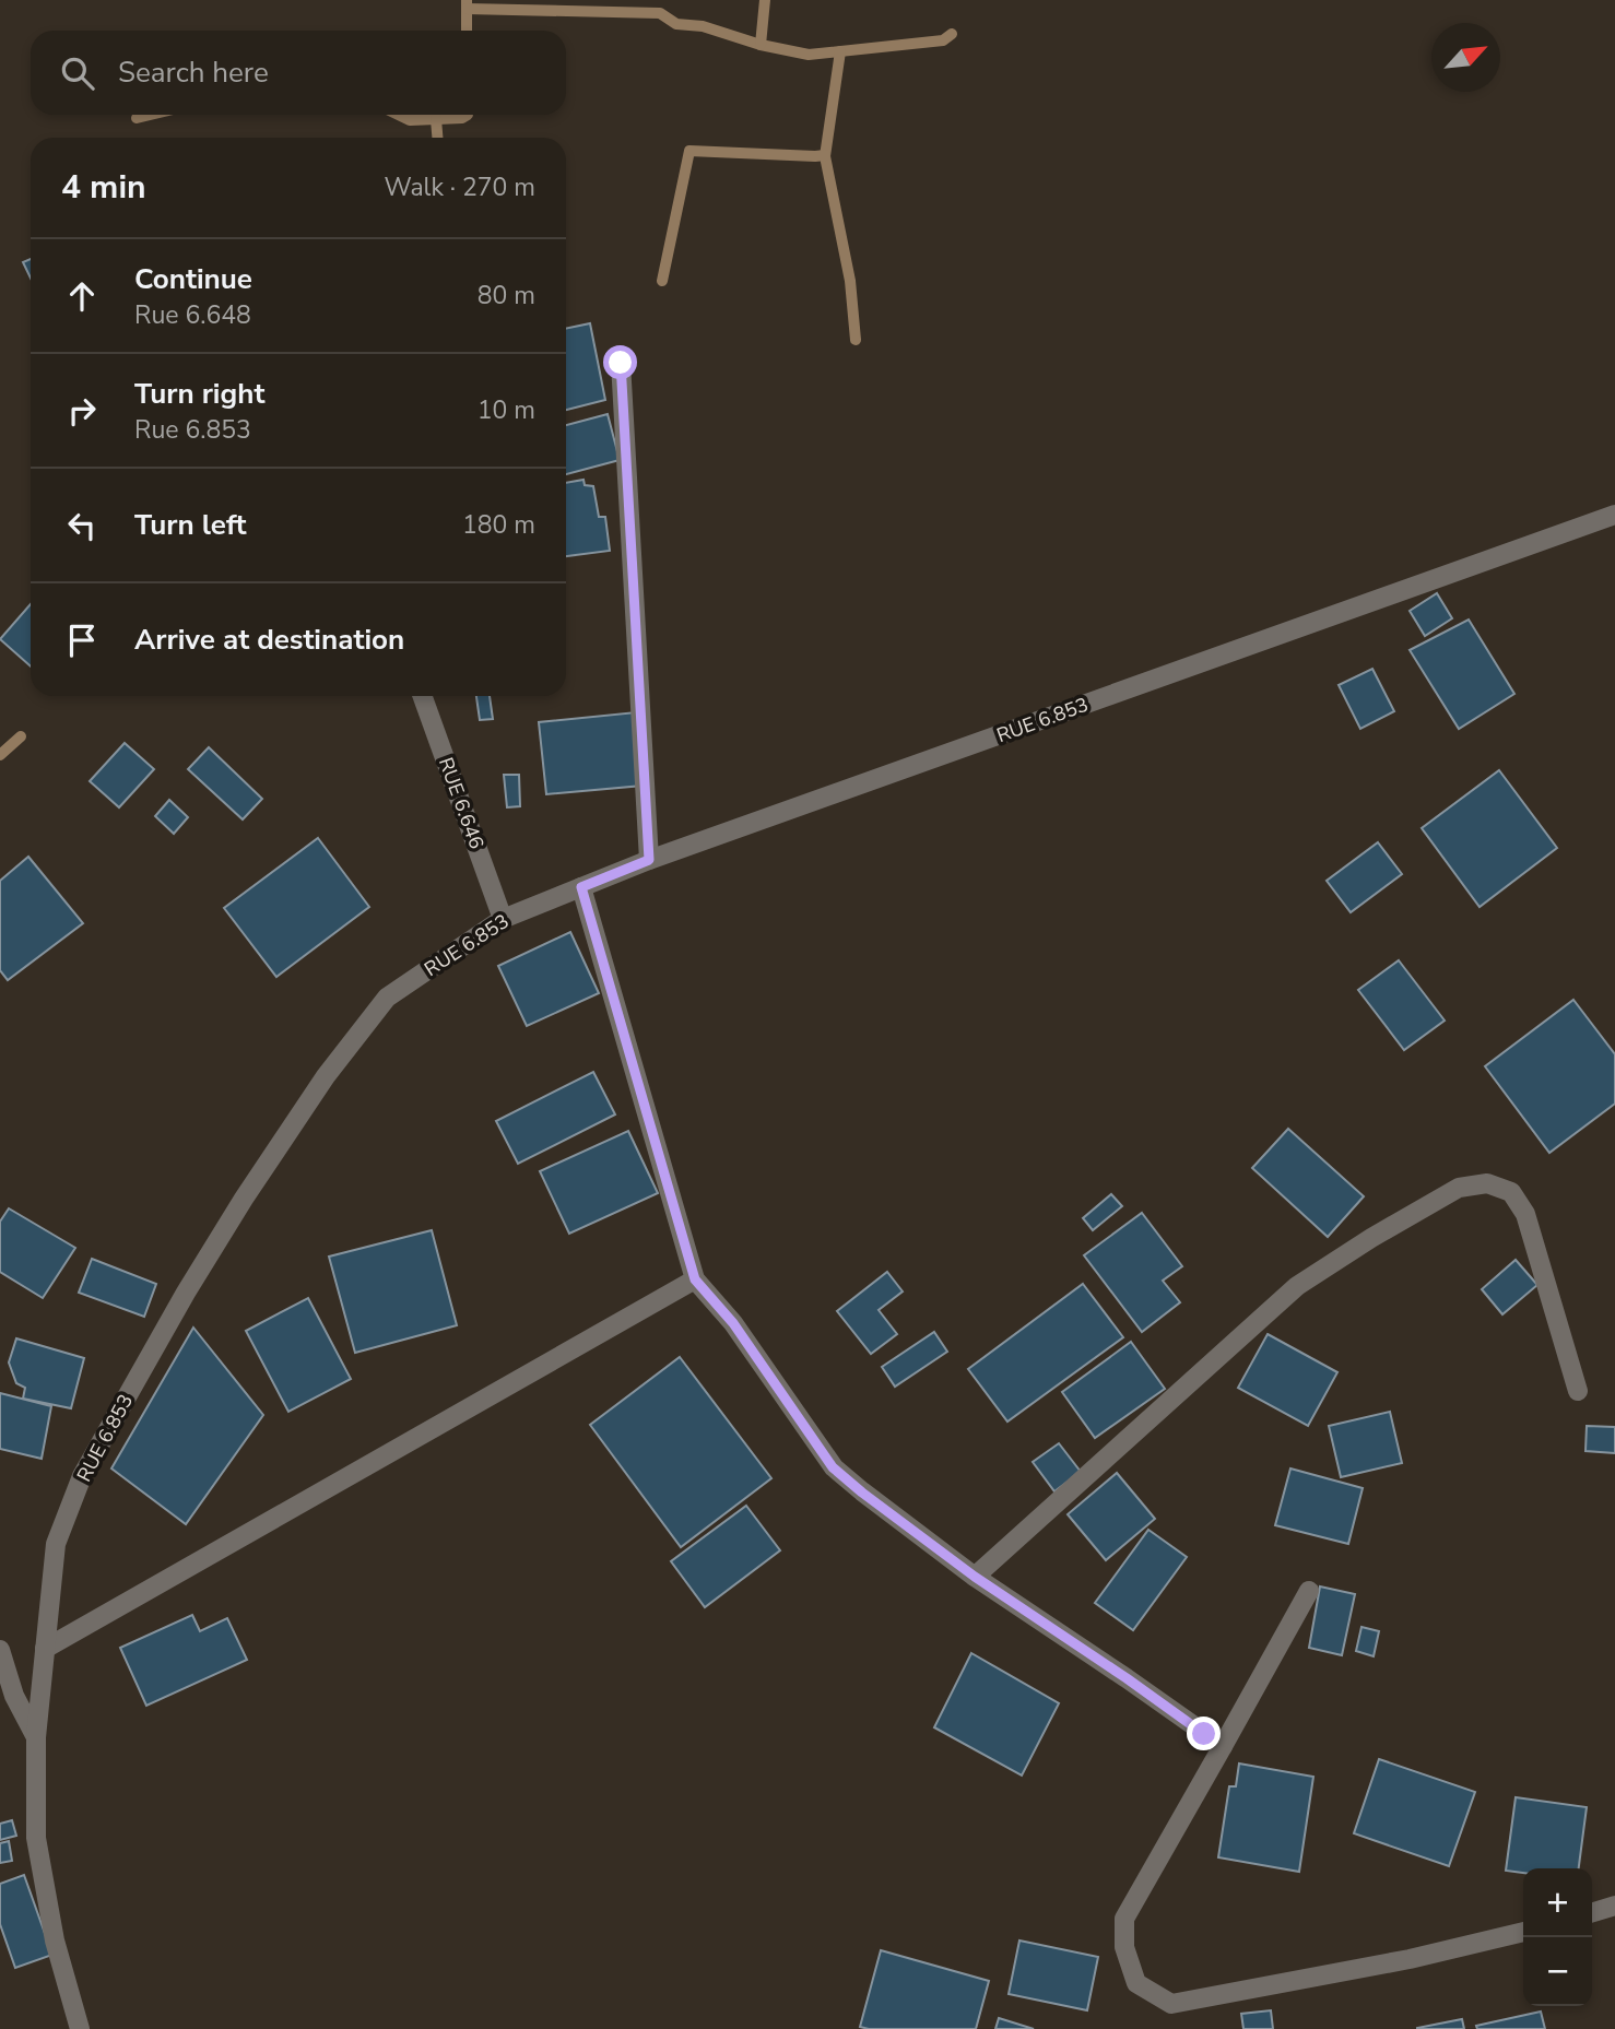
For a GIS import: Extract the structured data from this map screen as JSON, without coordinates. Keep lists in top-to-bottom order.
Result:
{
  "streets": {
    "street": ["RUE 6.853", "RUE 6.646"]
  },
  "crossings": [
    ["RUE 6.853", "RUE 6.646"]
  ],
  "north": "top right",
  "page": {
    "search": "Search here",
    "heading": ["4 min", "Walk · 270 m"],
    "list": [
      ["Continue", "Rue 6.648", "80 m"],
      ["Turn right", "Rue 6.853", "10 m"],
      ["Turn left", "180 m"],
      "Arrive at destination"
    ],
    "map_buttons": ["+", "−"]
  }
}
